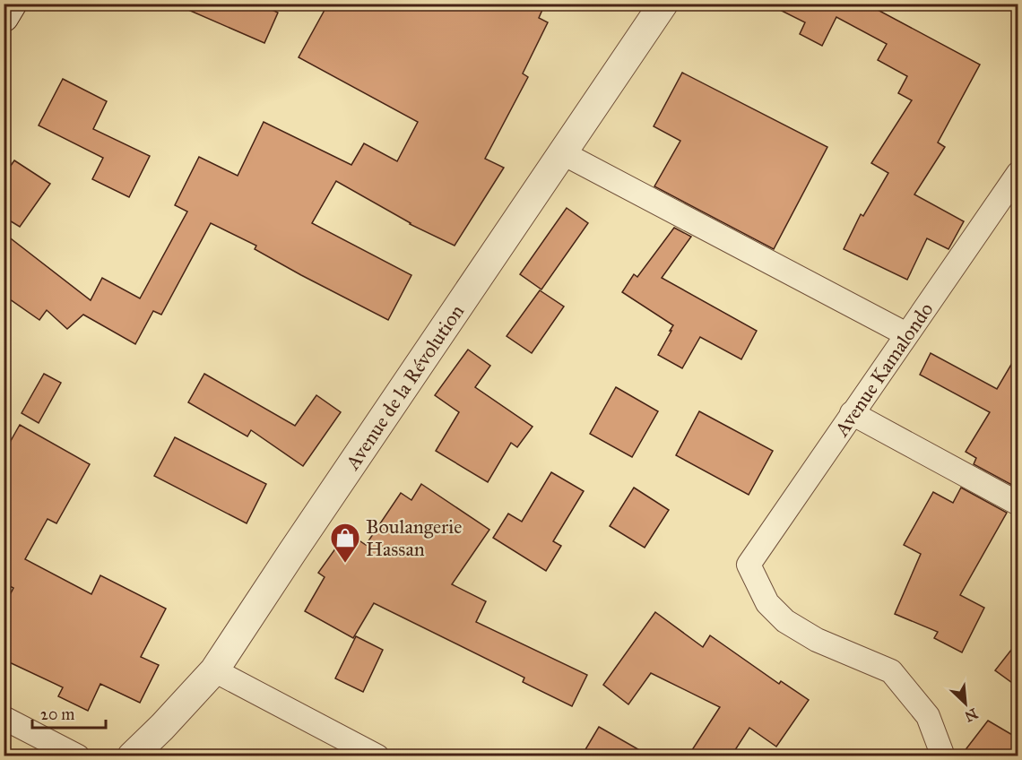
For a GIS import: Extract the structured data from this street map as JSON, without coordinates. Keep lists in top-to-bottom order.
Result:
{
  "streets": {
    "street": ["Avenue Kamalondo", "Avenue de la Révolution"]
  },
  "places": {
    "shop": ["Boulangerie Hassan"]
  },
  "scale_bar": "20 m",
  "north": "bottom right"
}
